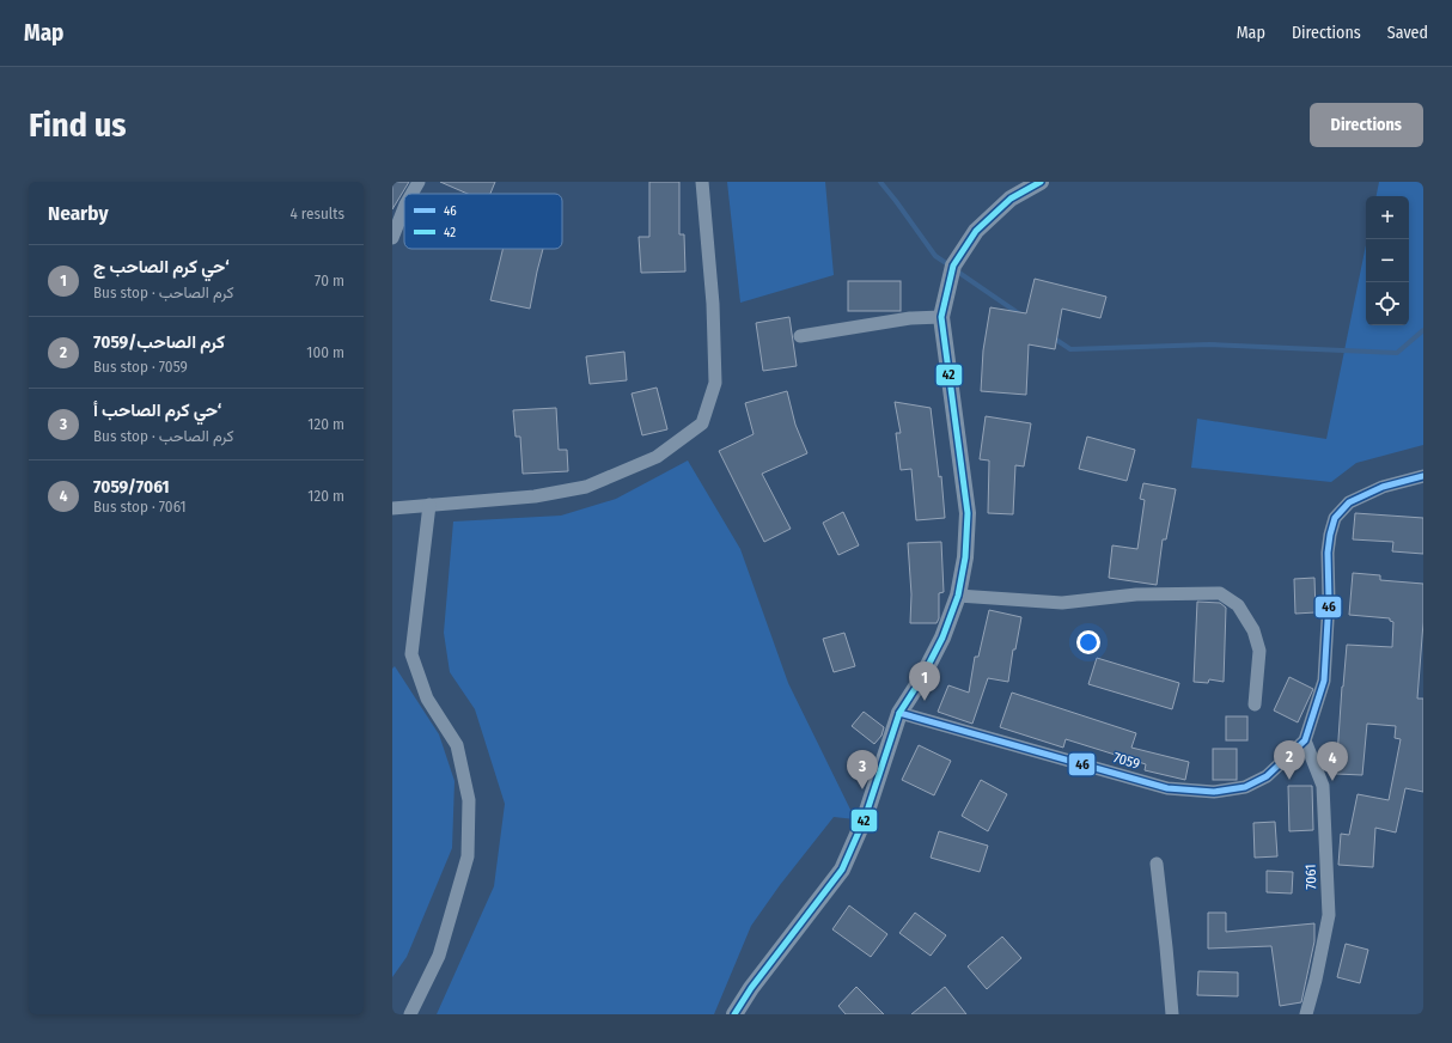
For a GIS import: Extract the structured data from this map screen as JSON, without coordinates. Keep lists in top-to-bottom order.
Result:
{
  "streets": {
    "street": ["7059", "7061"]
  },
  "crossings": [
    ["7059", "7061"]
  ],
  "lines": ["transit line 42", "transit line 46"],
  "legend": ["46", "42"],
  "page": {
    "header": "Map",
    "nav": ["Map", "Directions", "Saved"],
    "buttons": "Directions",
    "title": "Find us",
    "heading": ["Nearby", "4 results"],
    "map_buttons": ["+", "−"],
    "list": [
      {
        "mark": "1",
        "name": "حي كرم الصاحب ج‘",
        "note": "Bus stop · كرم الصاحب",
        "value": "70 m"
      },
      {
        "mark": "2",
        "name": "كرم الصاحب/7059",
        "note": "Bus stop · 7059",
        "value": "100 m"
      },
      {
        "mark": "3",
        "name": "حي كرم الصاحب أ‘",
        "note": "Bus stop · كرم الصاحب",
        "value": "120 m"
      },
      {
        "mark": "4",
        "name": "7059/7061",
        "note": "Bus stop · 7061",
        "value": "120 m"
      }
    ],
    "pins": [
      "1",
      "2",
      "4",
      "3"
    ]
  }
}
